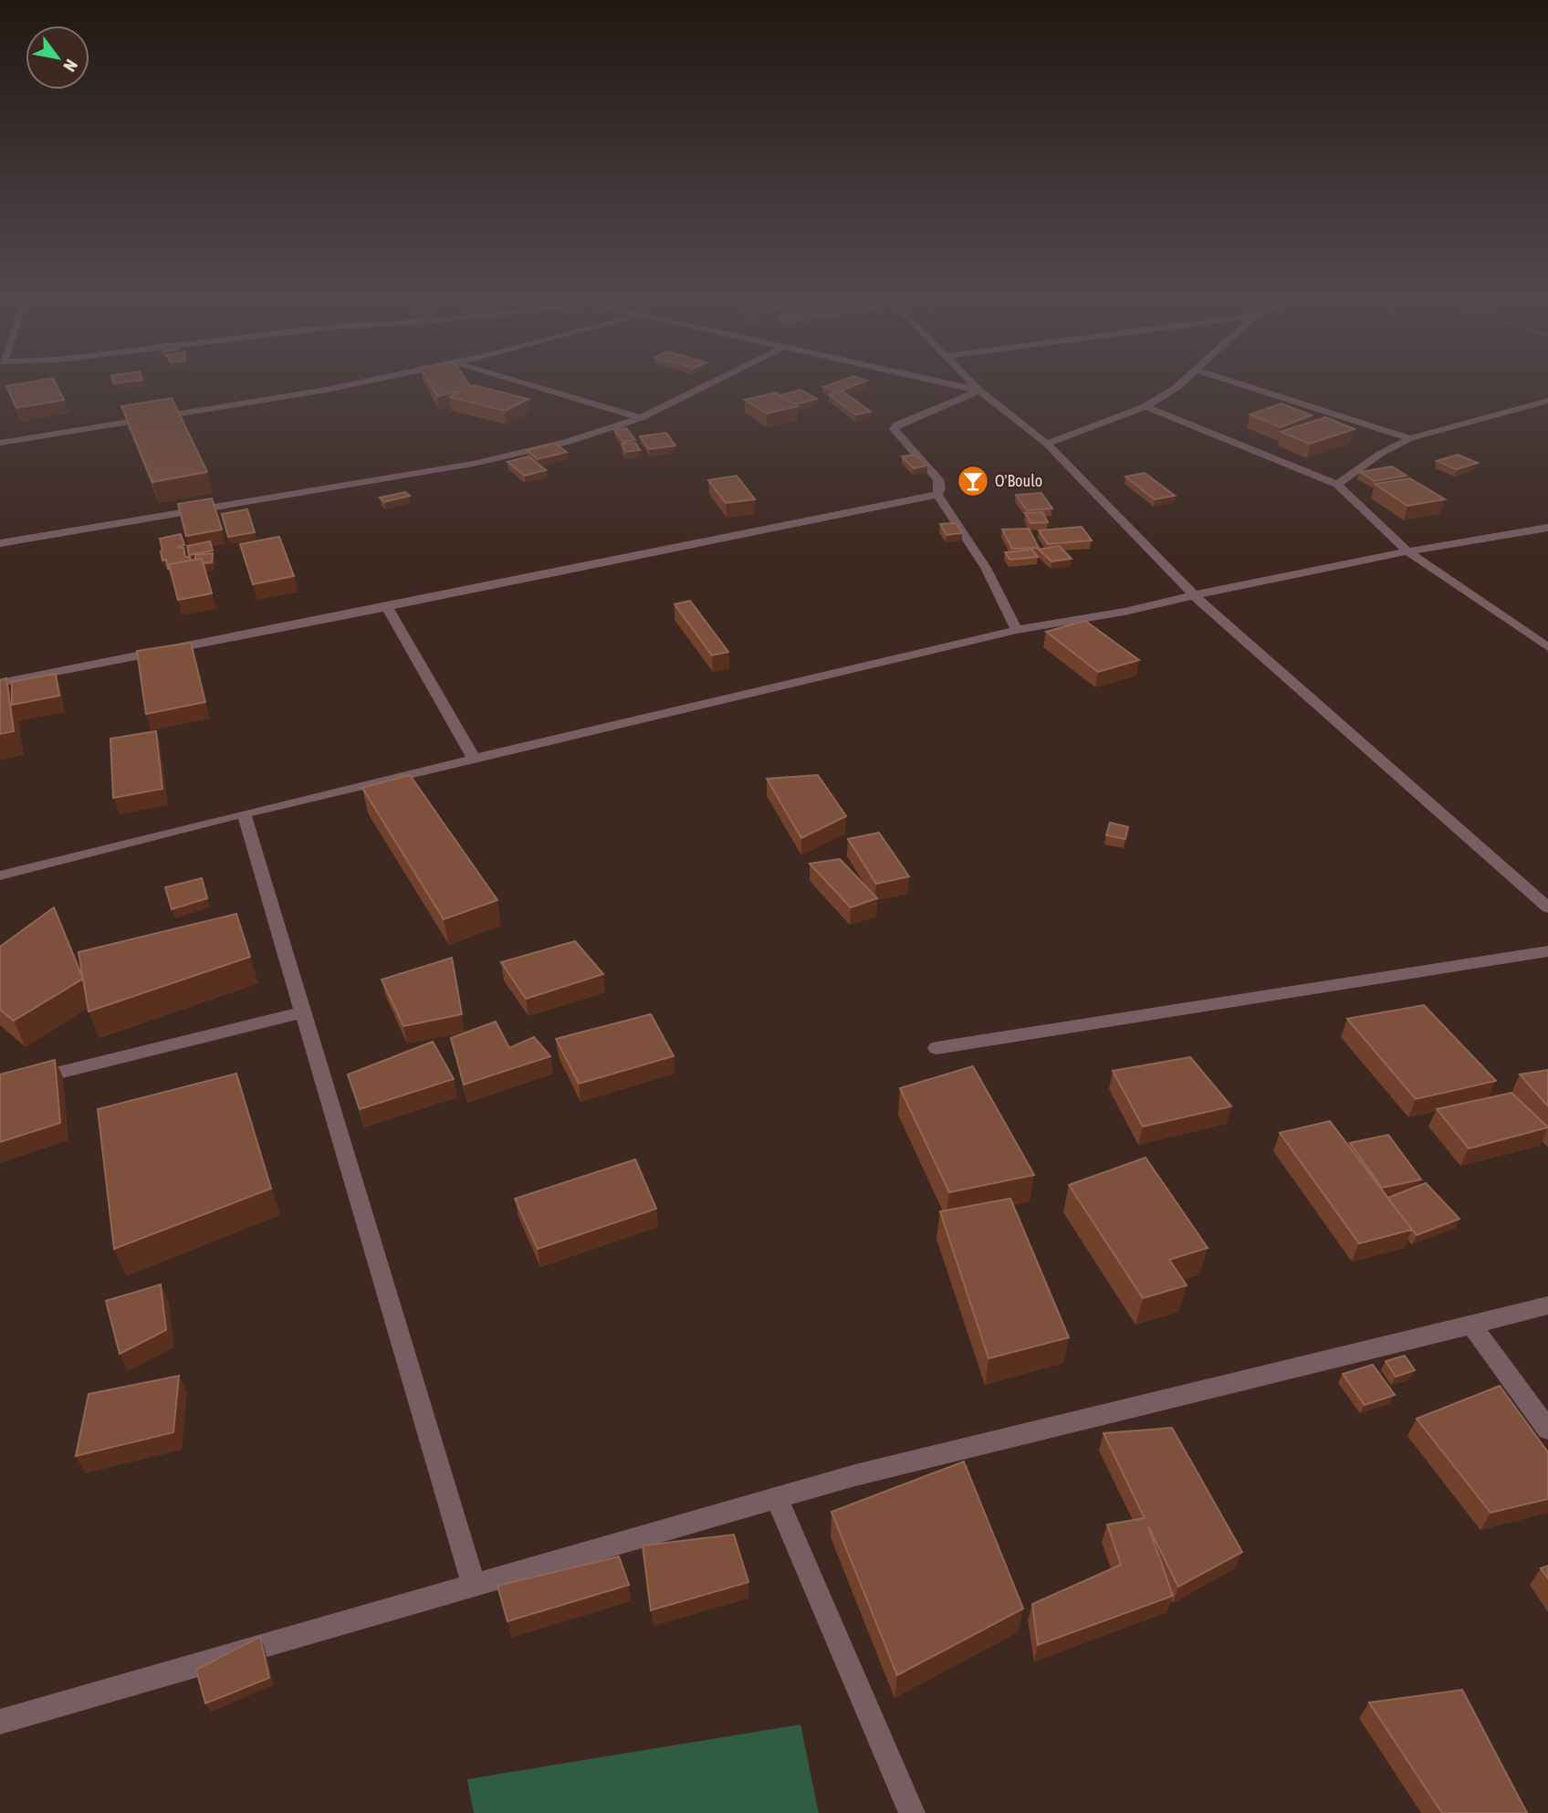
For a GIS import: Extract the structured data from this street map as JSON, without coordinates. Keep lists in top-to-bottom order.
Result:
{
  "places": {
    "bar": ["O'Boulo"]
  },
  "north": "bottom right"
}
